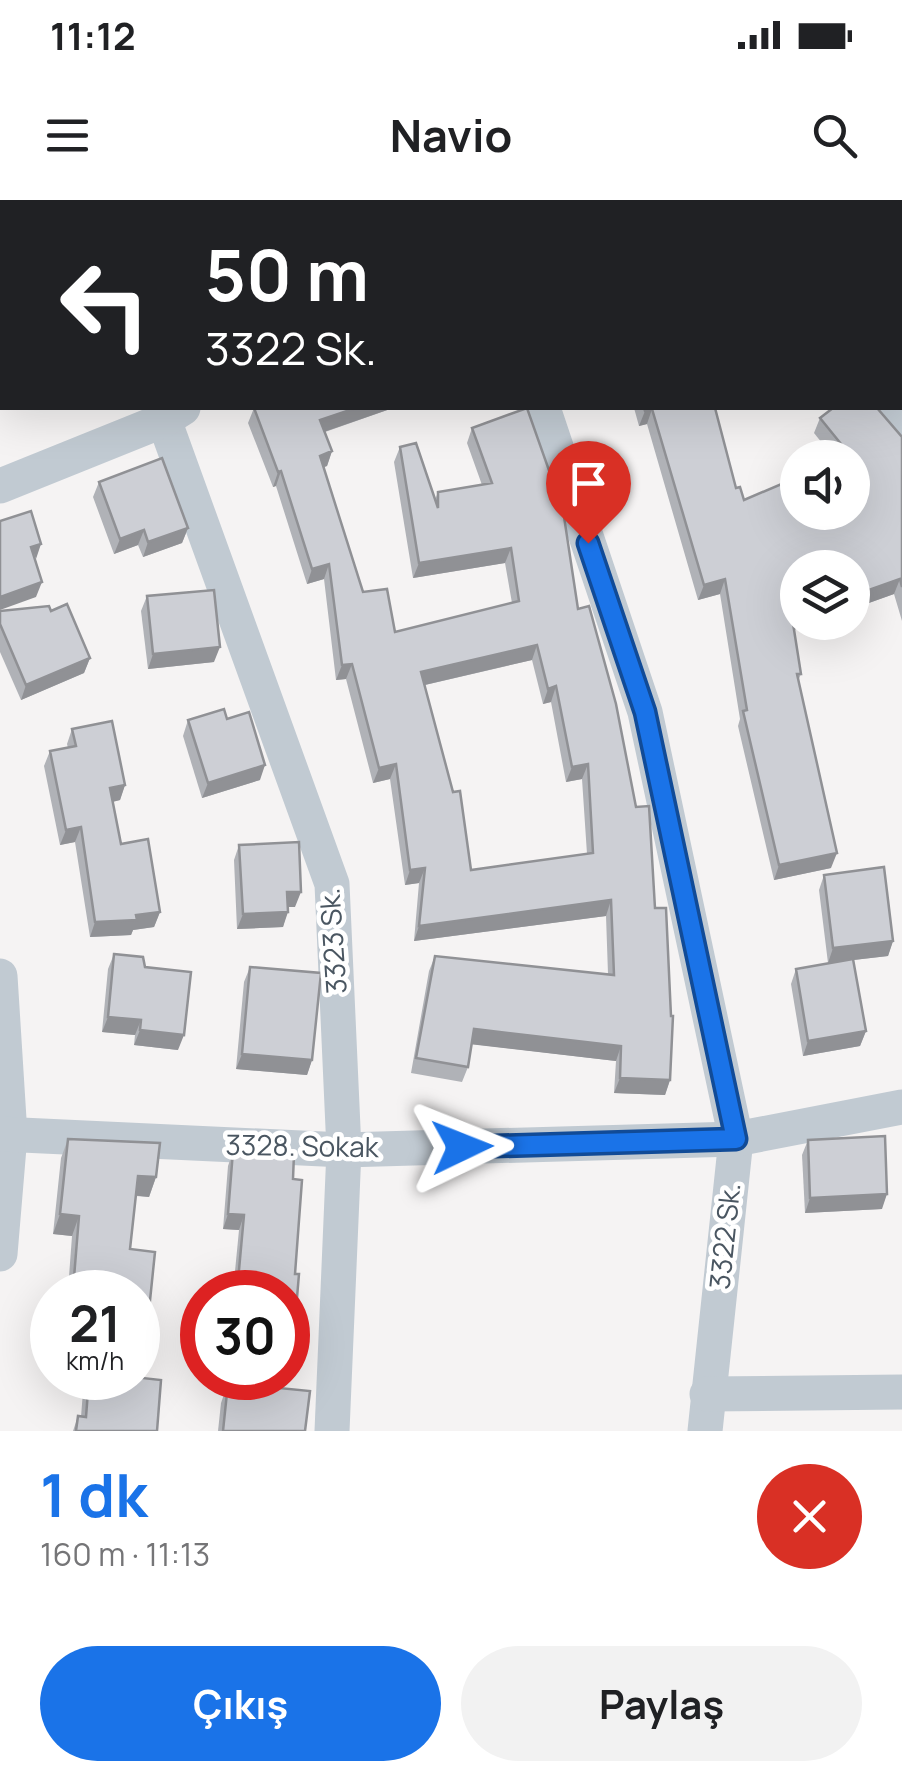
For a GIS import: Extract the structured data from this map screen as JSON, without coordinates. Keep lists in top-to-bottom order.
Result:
{
  "streets": {
    "street": ["3323 Sk.", "3328. Sokak", "3322 Sk."]
  },
  "crossings": [
    ["3323 Sk.", "3328. Sokak"],
    ["3328. Sokak", "3322 Sk."]
  ],
  "page": {
    "status": "11:12",
    "header": "Navio",
    "turn": ["50 m", "3322 Sk."],
    "speed": "21 km/h",
    "limit": "30",
    "heading": ["1 dk", "160 m · 11:13"],
    "buttons": ["Çıkış", "Paylaş"]
  }
}
